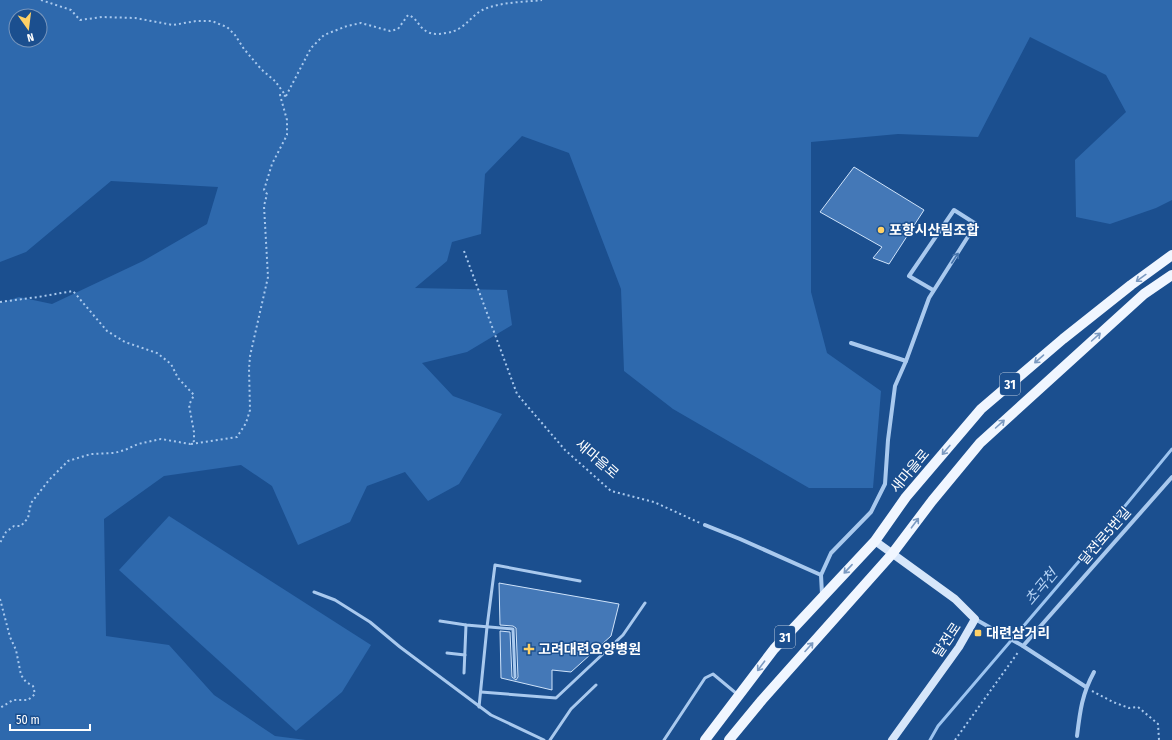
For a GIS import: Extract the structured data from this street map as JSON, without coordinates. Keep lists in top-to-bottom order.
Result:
{
  "streets": {
    "main road": ["31", "새마을로"],
    "street": ["달전로5번길", "달전로"]
  },
  "crossings": [
    ["31", "달전로"],
    ["새마을로", "달전로"]
  ],
  "one_way": ["새마을로"],
  "water": ["초곡천"],
  "places": {
    "other": ["포항시산림조합"],
    "transit": ["대련삼거리"],
    "health": ["고려대련요양병원"]
  },
  "scale_bar": "50 m",
  "north": "bottom"
}
